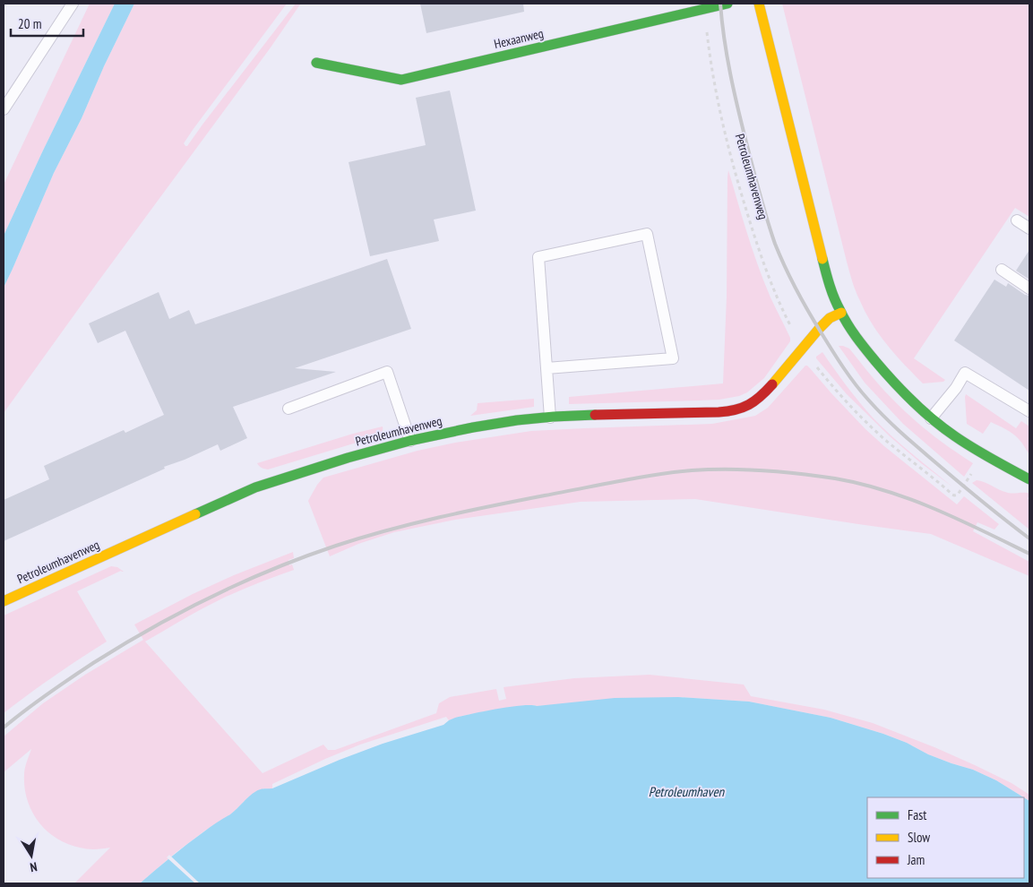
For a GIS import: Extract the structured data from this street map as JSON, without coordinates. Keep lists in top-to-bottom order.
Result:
{
  "streets": {
    "street": ["Hexaanweg", "Petroleumhavenweg"]
  },
  "crossings": [
    ["Hexaanweg", "Petroleumhavenweg"]
  ],
  "water": ["Petroleumhaven"],
  "legend": ["Fast", "Slow", "Jam"],
  "scale_bar": "20 m",
  "north": "bottom"
}
